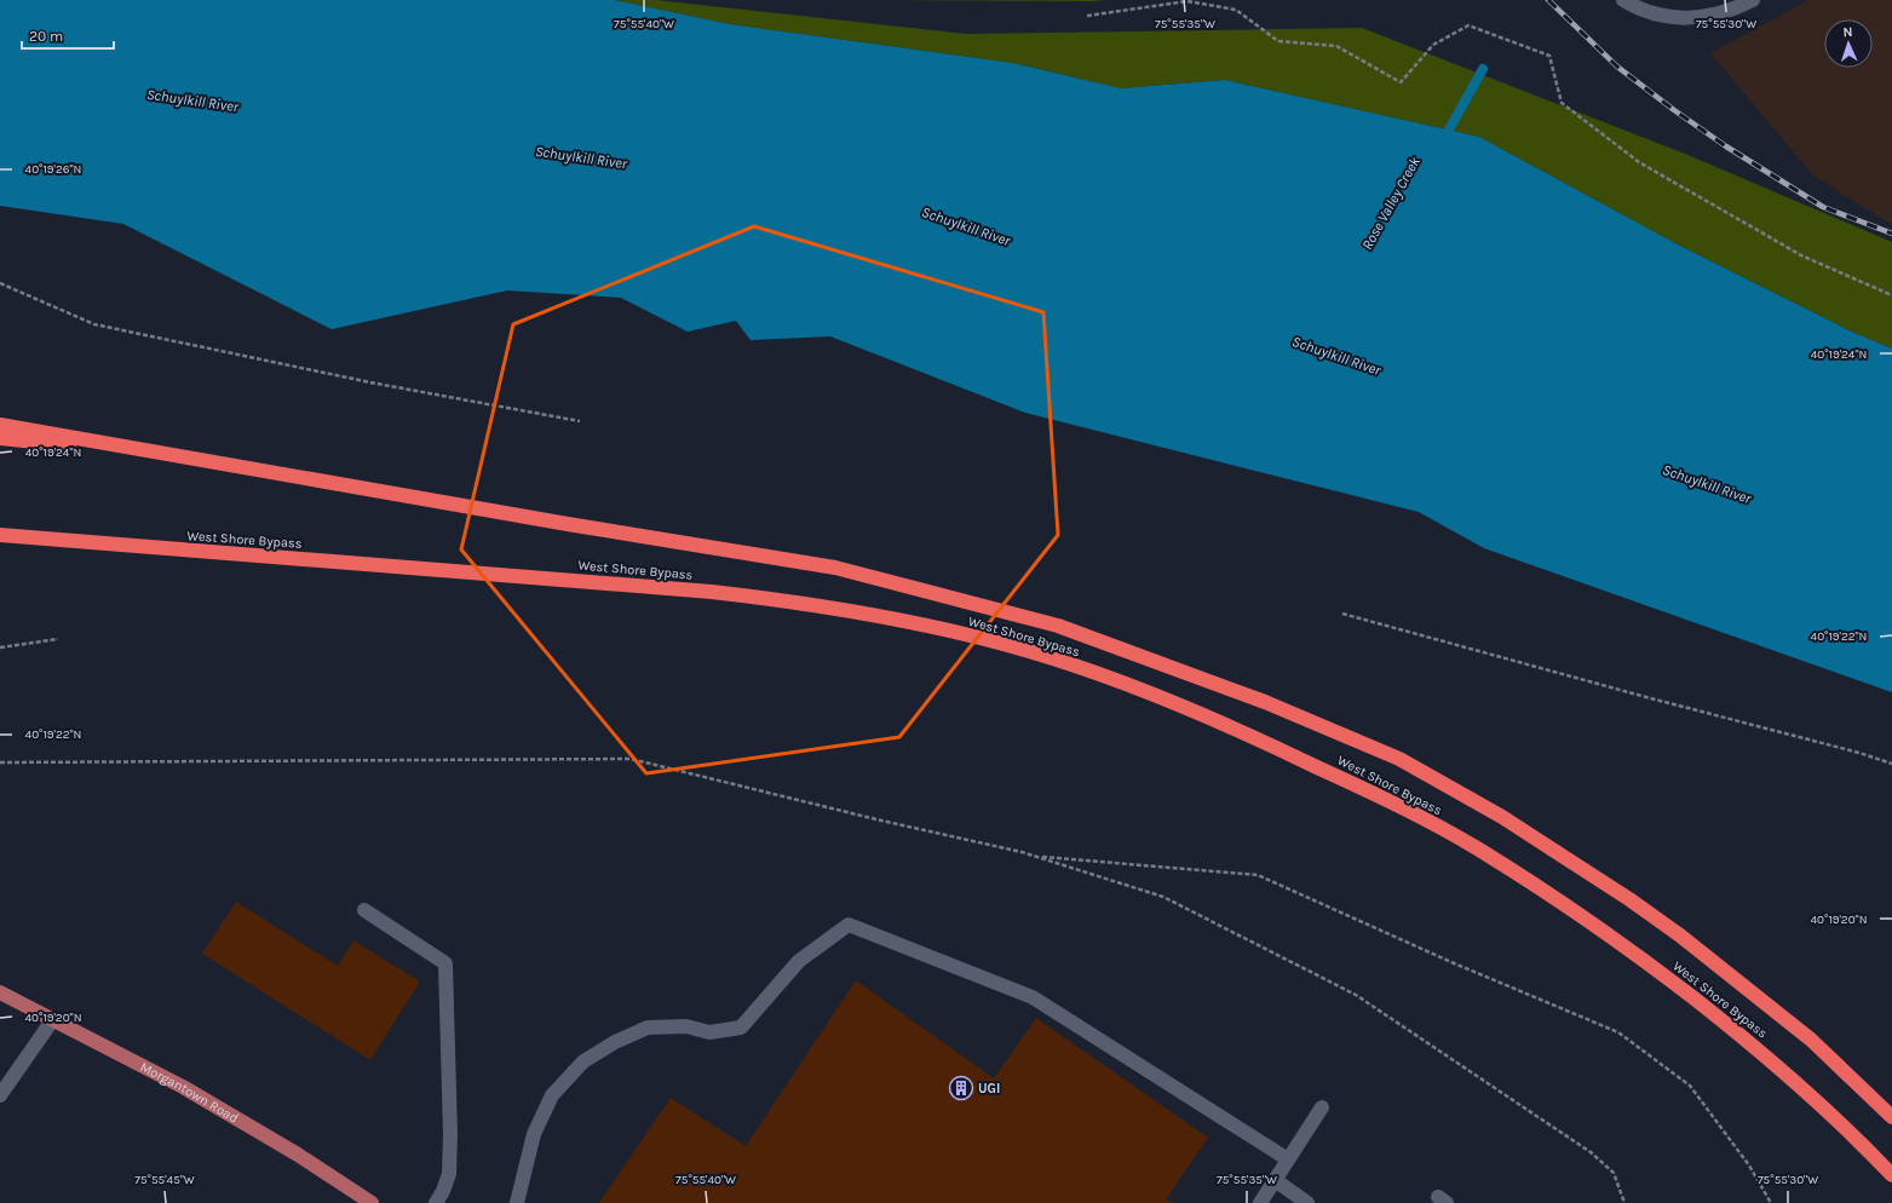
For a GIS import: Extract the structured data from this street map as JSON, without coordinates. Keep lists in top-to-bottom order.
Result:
{
  "streets": {
    "highway": ["West Shore Bypass"],
    "main road": ["Morgantown Road"]
  },
  "water": ["Schuylkill River", "Rose Valley Creek"],
  "places": {
    "building": ["UGI"]
  },
  "scale_bar": "20 m",
  "north": "top",
  "coordinates": [
    "75°55'40\"W",
    "75°55'35\"W",
    "75°55'30\"W",
    "40°19'26\"N",
    "40°19'24\"N",
    "40°19'22\"N",
    "40°19'20\"N",
    "75°55'45\"W"
  ]
}
